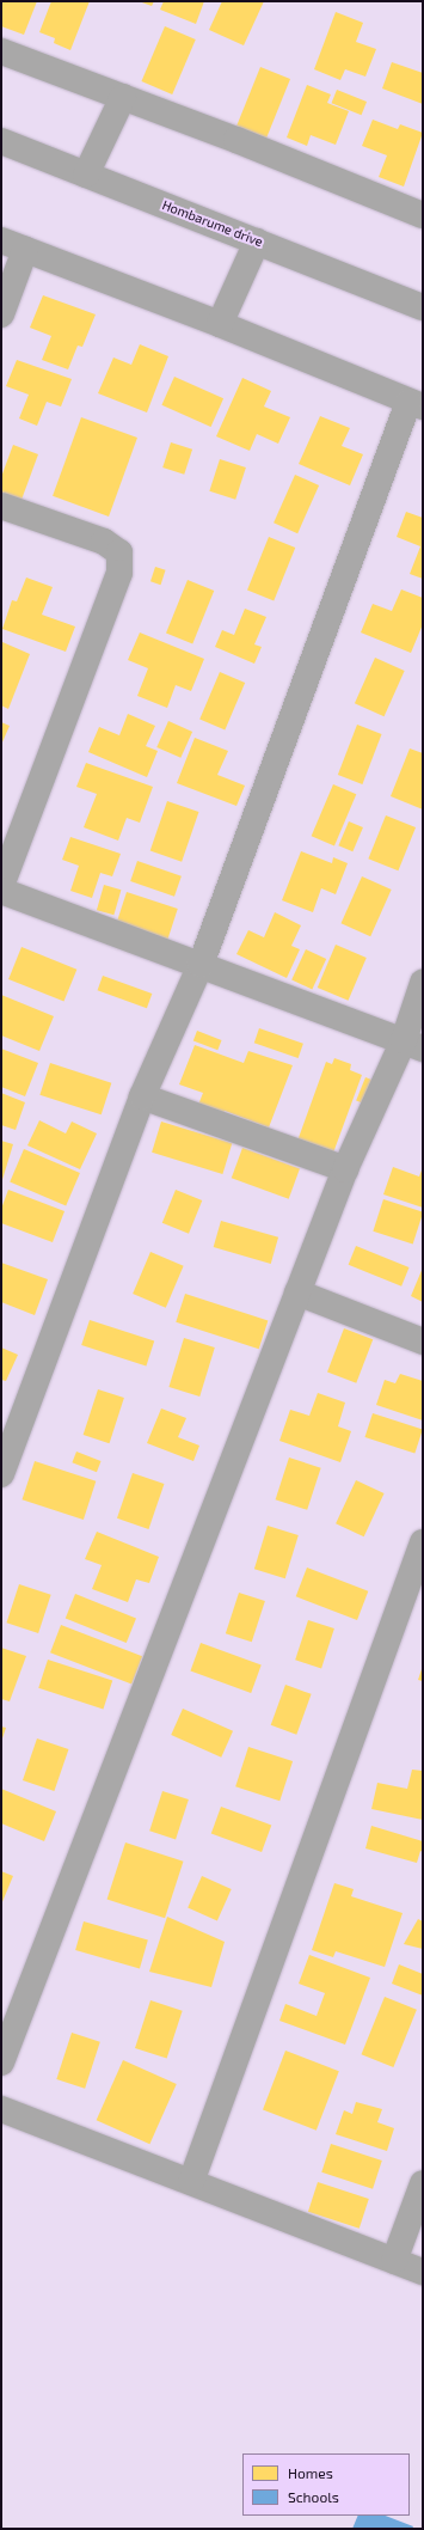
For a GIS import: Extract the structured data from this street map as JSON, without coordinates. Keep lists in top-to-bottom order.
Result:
{
  "streets": {
    "street": ["Hombarume drive"]
  },
  "legend": ["Homes", "Schools"]
}
